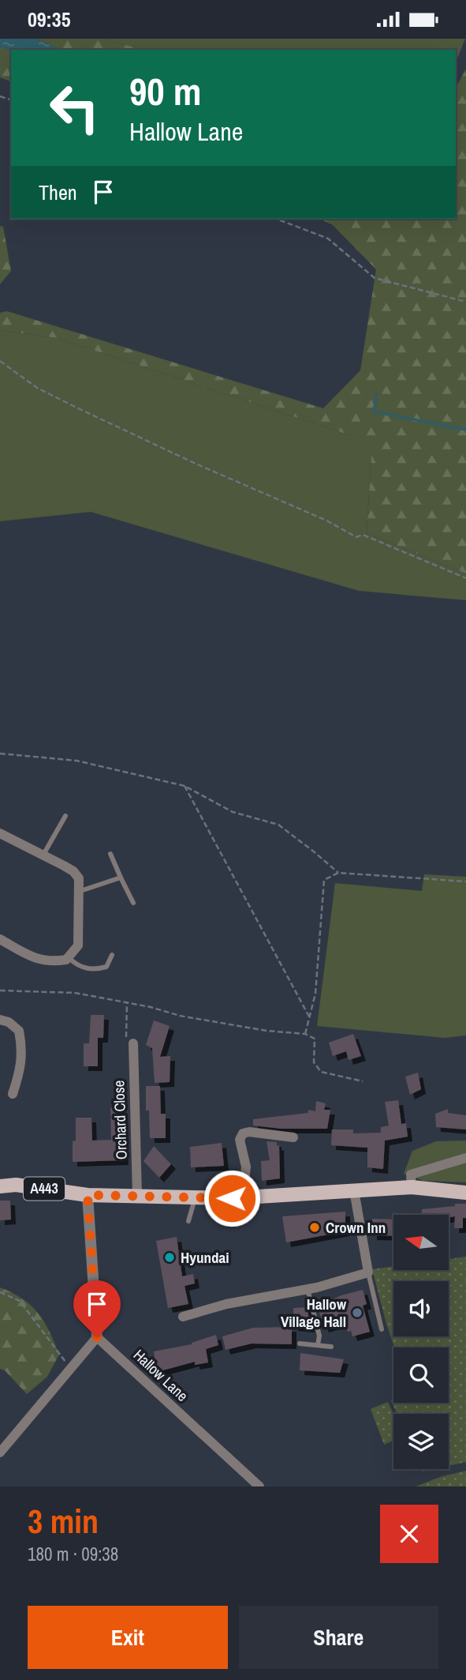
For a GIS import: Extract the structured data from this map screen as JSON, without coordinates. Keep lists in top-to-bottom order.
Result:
{
  "streets": {
    "main road": ["A443"],
    "street": ["Orchard Close", "Hallow Lane"]
  },
  "crossings": [
    ["Orchard Close", "A443"]
  ],
  "places": ["Crown Inn", "Hyundai", "Hallow Village Hall"],
  "north": "left",
  "page": {
    "status": "09:35",
    "turn": ["90 m", "Hallow Lane"],
    "then": "Then",
    "heading": ["3 min", "180 m · 09:38"],
    "buttons": ["Exit", "Share"]
  }
}
